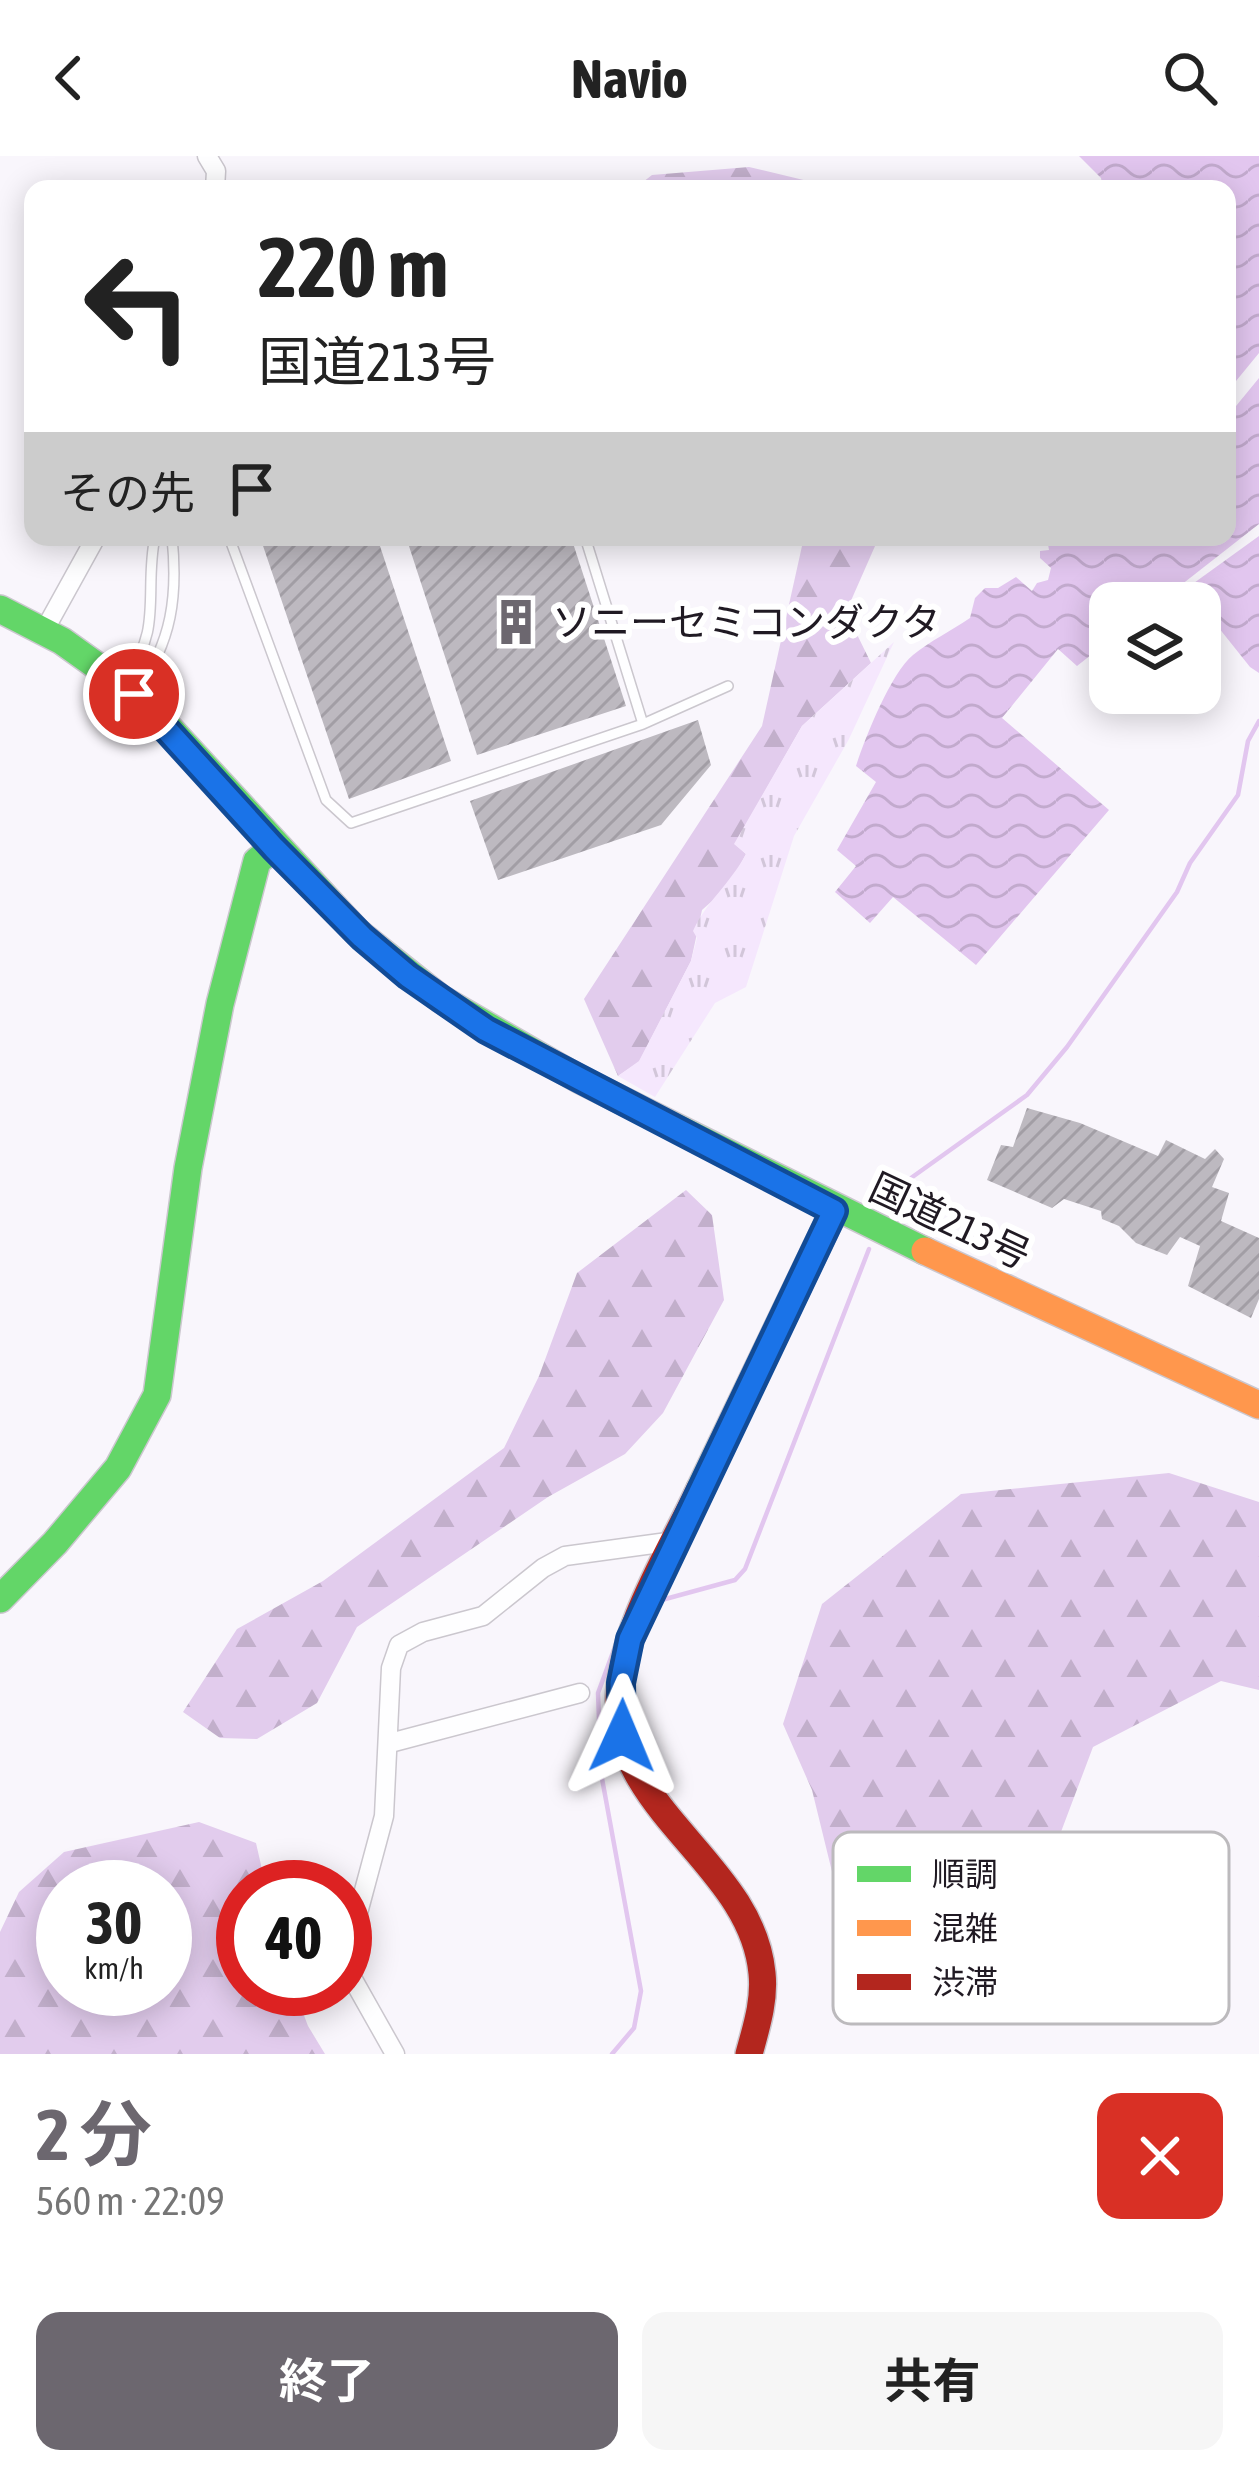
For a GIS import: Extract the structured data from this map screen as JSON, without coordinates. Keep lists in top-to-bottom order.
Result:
{
  "streets": {
    "main road": ["国道213号"]
  },
  "places": {
    "building": ["ソニーセミコンダクタ"]
  },
  "legend": ["順調", "混雑", "渋滞"],
  "page": {
    "header": "Navio",
    "turn": ["220 m", "国道213号"],
    "then": "その先",
    "speed": "30 km/h",
    "limit": "40",
    "heading": ["2 分", "560 m · 22:09"],
    "buttons": ["終了", "共有"]
  }
}
